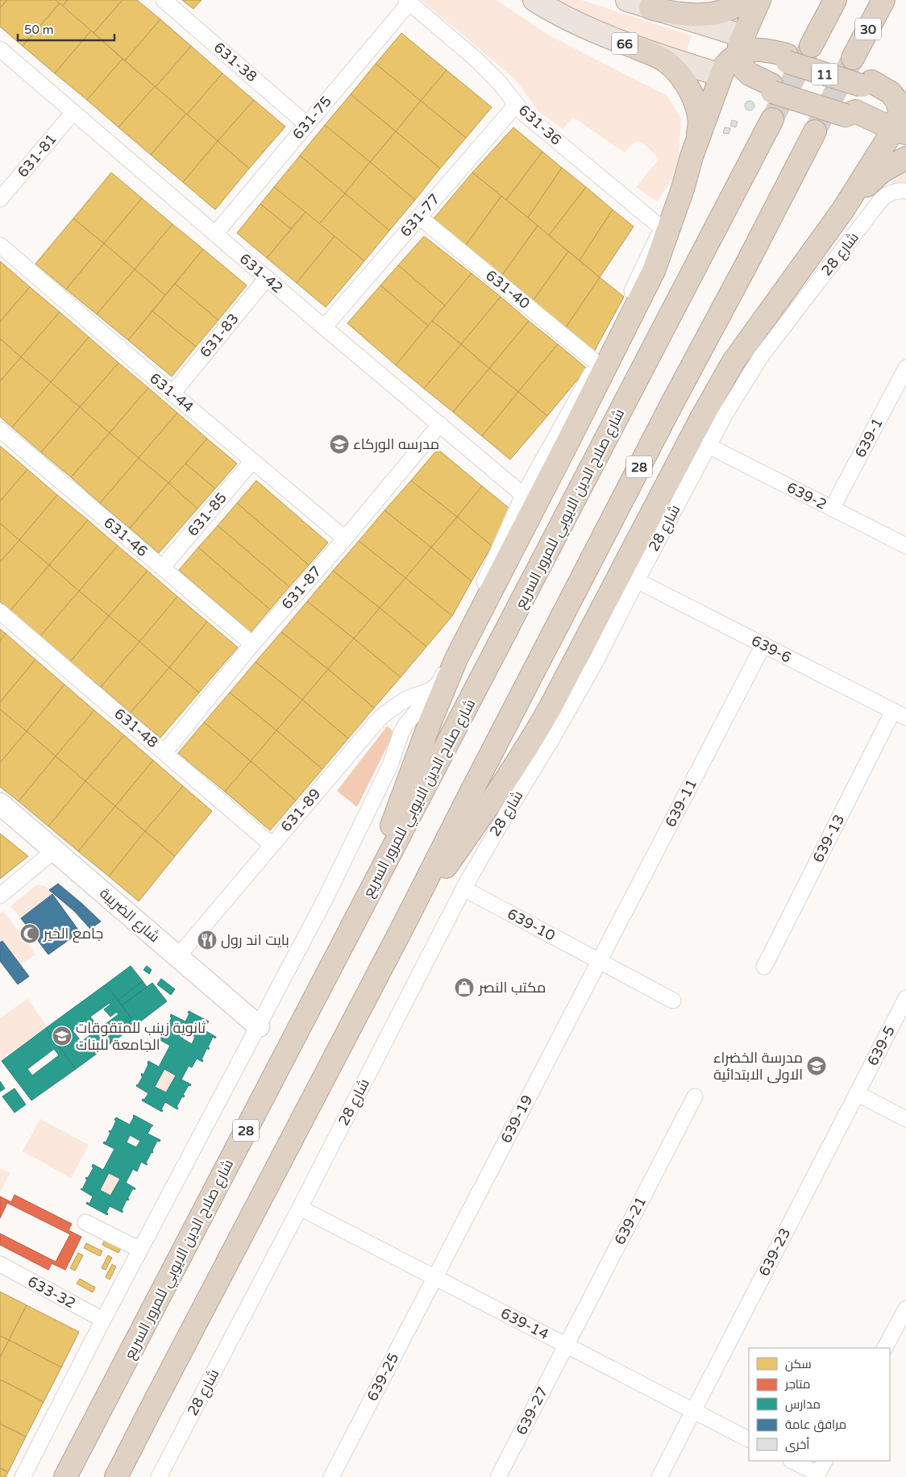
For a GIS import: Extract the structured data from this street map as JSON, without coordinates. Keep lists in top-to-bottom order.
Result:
{
  "streets": {
    "highway": [
      "30",
      "11",
      "28",
      "شارع صلاح الدين الايوبي للمرور السريع"
    ],
    "main road": ["66"],
    "street": [
      "631-38",
      "631-75",
      "631-36",
      "631-81",
      "631-77",
      "شارع 28",
      "631-42",
      "631-40",
      "631-83",
      "631-44",
      "639-1",
      "639-2",
      "631-85",
      "631-46",
      "631-87",
      "639-6",
      "631-48",
      "639-11",
      "631-89",
      "639-13",
      "شارع الضريبة",
      "639-10",
      "639-5",
      "639-19",
      "639-21",
      "639-23",
      "633-32",
      "639-14",
      "639-25",
      "639-27"
    ]
  },
  "crossings": [
    ["66", "11"],
    ["631-38", "631-75"],
    ["631-75", "631-36"],
    ["631-75", "631-42"],
    ["631-36", "631-77"],
    ["631-36", "631-40"],
    ["631-81", "631-42"],
    ["631-77", "631-42"],
    ["631-77", "631-40"],
    ["شارع 28", "639-2"],
    ["شارع 28", "639-6"],
    ["شارع 28", "639-10"],
    ["شارع 28", "639-14"],
    ["631-42", "631-83"],
    ["631-42", "631-87"],
    ["631-83", "631-44"],
    ["631-44", "631-85"],
    ["631-44", "631-87"],
    ["639-1", "639-2"],
    ["631-85", "631-46"],
    ["631-46", "631-87"],
    ["631-87", "631-48"],
    ["639-6", "639-11"],
    ["639-6", "639-13"],
    ["631-48", "631-89"],
    ["639-11", "639-10"],
    ["639-11", "639-19"],
    ["631-89", "شارع الضريبة"],
    ["639-10", "639-19"],
    ["639-5", "639-23"],
    ["639-19", "639-14"],
    ["639-19", "639-25"],
    ["639-21", "639-14"],
    ["639-21", "639-27"],
    ["639-23", "639-14"],
    ["639-14", "639-25"],
    ["639-14", "639-27"]
  ],
  "places": {
    "school or university": ["مدرسه الوركاء", "ثانوية زينب للمتقوقات الجامعة للبنات", "مدرسة الخضراء الاولى الابتدائية"],
    "mosque": ["جامع الخير"],
    "restaurant": ["بايت اند رول"],
    "shop": ["مكتب النصر"]
  },
  "legend": [
    "سكن",
    "متاجر",
    "مدارس",
    "مرافق عامة",
    "أخرى"
  ],
  "scale_bar": "50 m"
}
